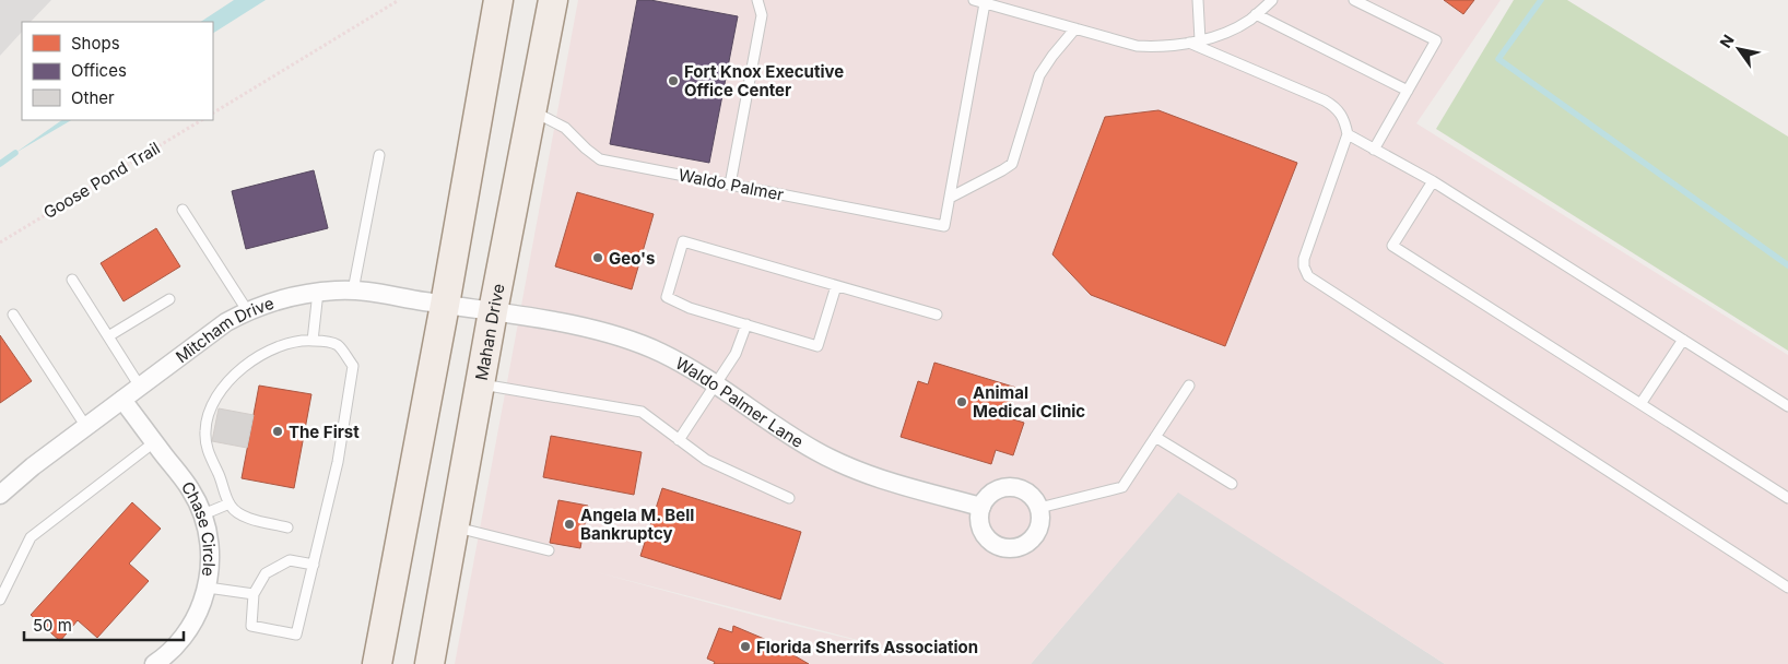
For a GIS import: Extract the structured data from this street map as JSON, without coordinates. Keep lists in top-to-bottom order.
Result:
{
  "streets": {
    "main road": ["Mahan Drive"],
    "street": ["Mitcham Drive", "Waldo Palmer Lane", "Chase Circle"],
    "lane": ["Waldo Palmer"],
    "path": ["Goose Pond Trail"]
  },
  "crossings": [
    ["Waldo Palmer", "Mahan Drive"],
    ["Mitcham Drive", "Mahan Drive"],
    ["Mitcham Drive", "Waldo Palmer Lane"],
    ["Mitcham Drive", "Chase Circle"],
    ["Mahan Drive", "Waldo Palmer Lane"]
  ],
  "places": [
    "Fort Knox Executive Office Center",
    "Geo's",
    "Animal Medical Clinic",
    "The First",
    "Angela M. Bell Bankruptcy",
    "Florida Sherrifs Association"
  ],
  "legend": ["Shops", "Offices", "Other"],
  "scale_bar": "50 m",
  "north": "top left"
}
